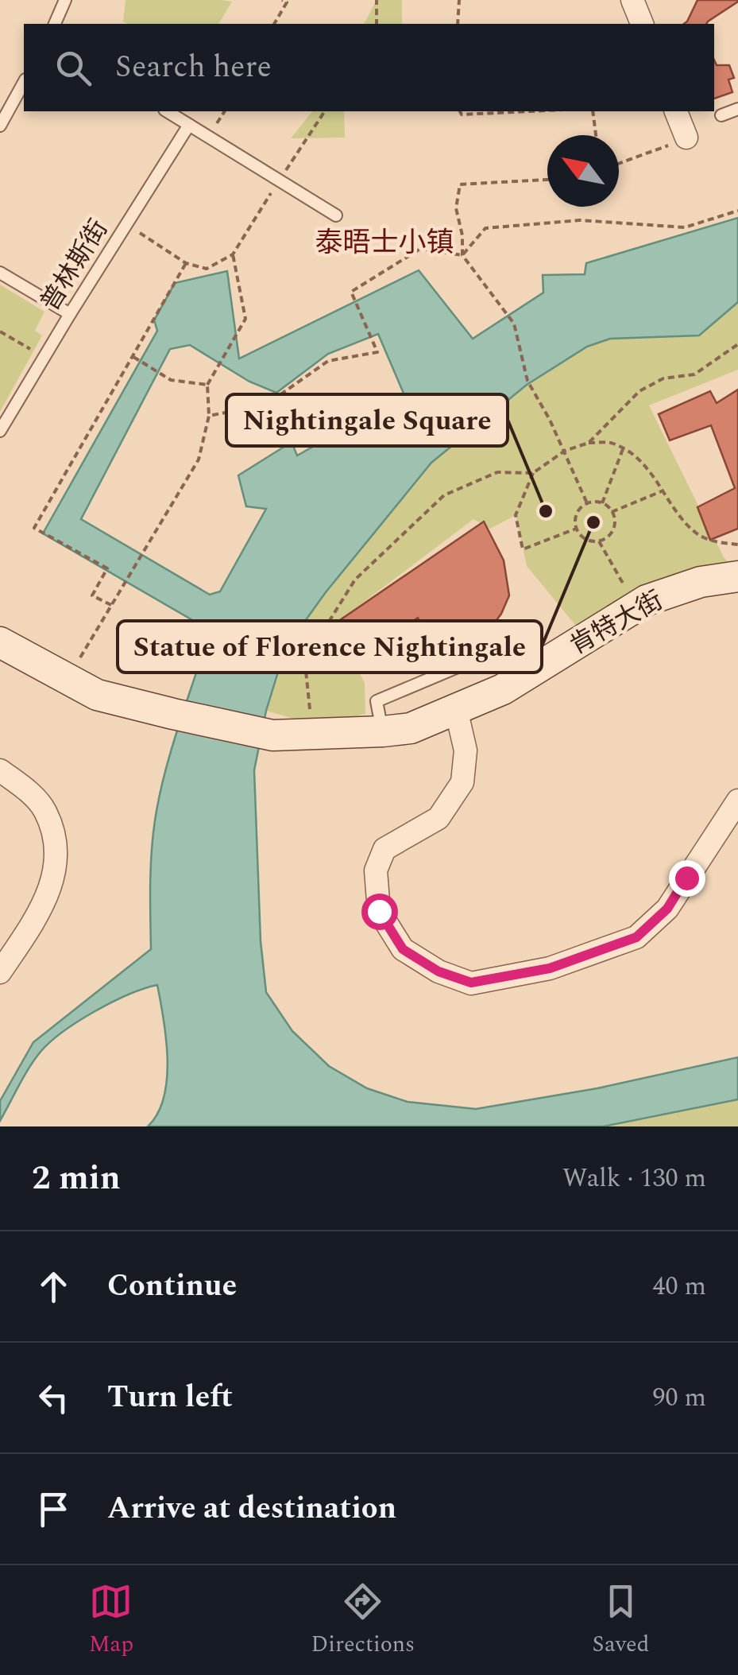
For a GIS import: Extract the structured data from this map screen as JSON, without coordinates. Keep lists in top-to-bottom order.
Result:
{
  "streets": {
    "street": ["肯特大街"],
    "lane": ["普林斯街"]
  },
  "districts": ["泰晤士小镇"],
  "places": ["Nightingale Square", "Statue of Florence Nightingale"],
  "north": "top left",
  "page": {
    "search": "Search here",
    "heading": ["2 min", "Walk · 130 m"],
    "list": [
      ["Continue", "40 m"],
      ["Turn left", "90 m"],
      "Arrive at destination"
    ],
    "nav": ["Map", "Directions", "Saved"]
  }
}
